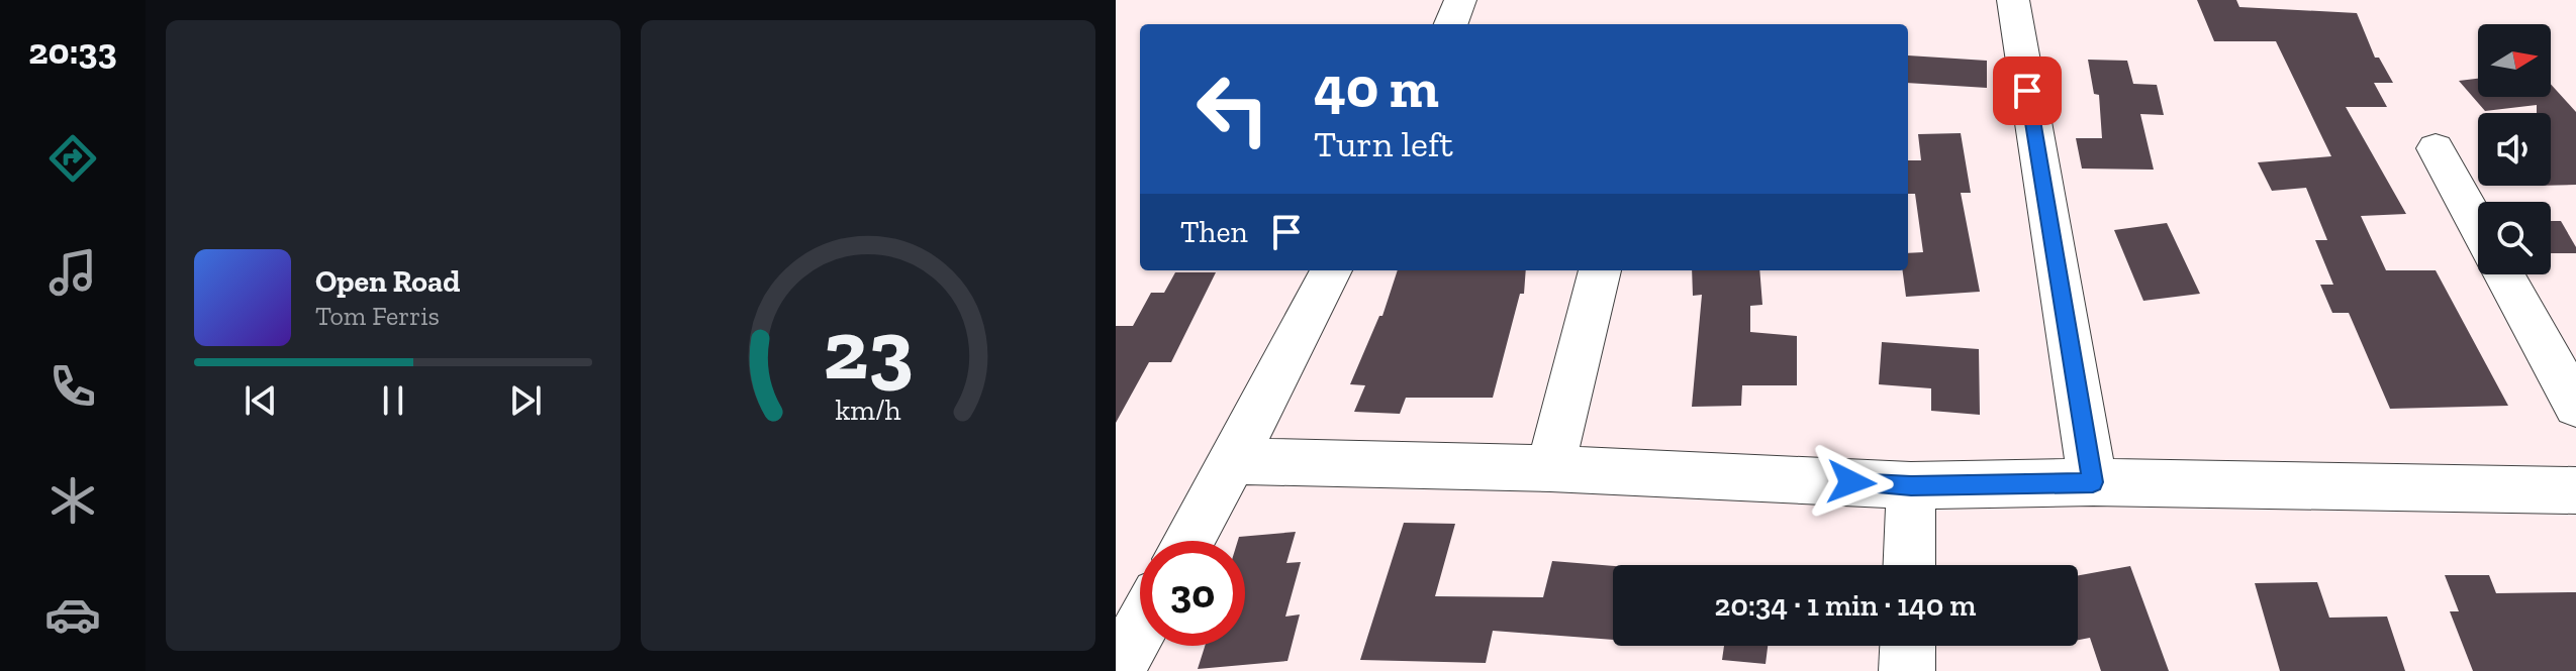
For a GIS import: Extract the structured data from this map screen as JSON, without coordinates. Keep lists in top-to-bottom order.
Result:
{
  "north": "right",
  "page": {
    "tabs": "20:33",
    "turn": ["40 m", "Turn left"],
    "then": "Then",
    "song": ["Open Road", "Tom Ferris"],
    "limit": "30",
    "trip": "20:34 · 1 min · 140 m",
    "gauge": ["23", "km/h"]
  }
}
